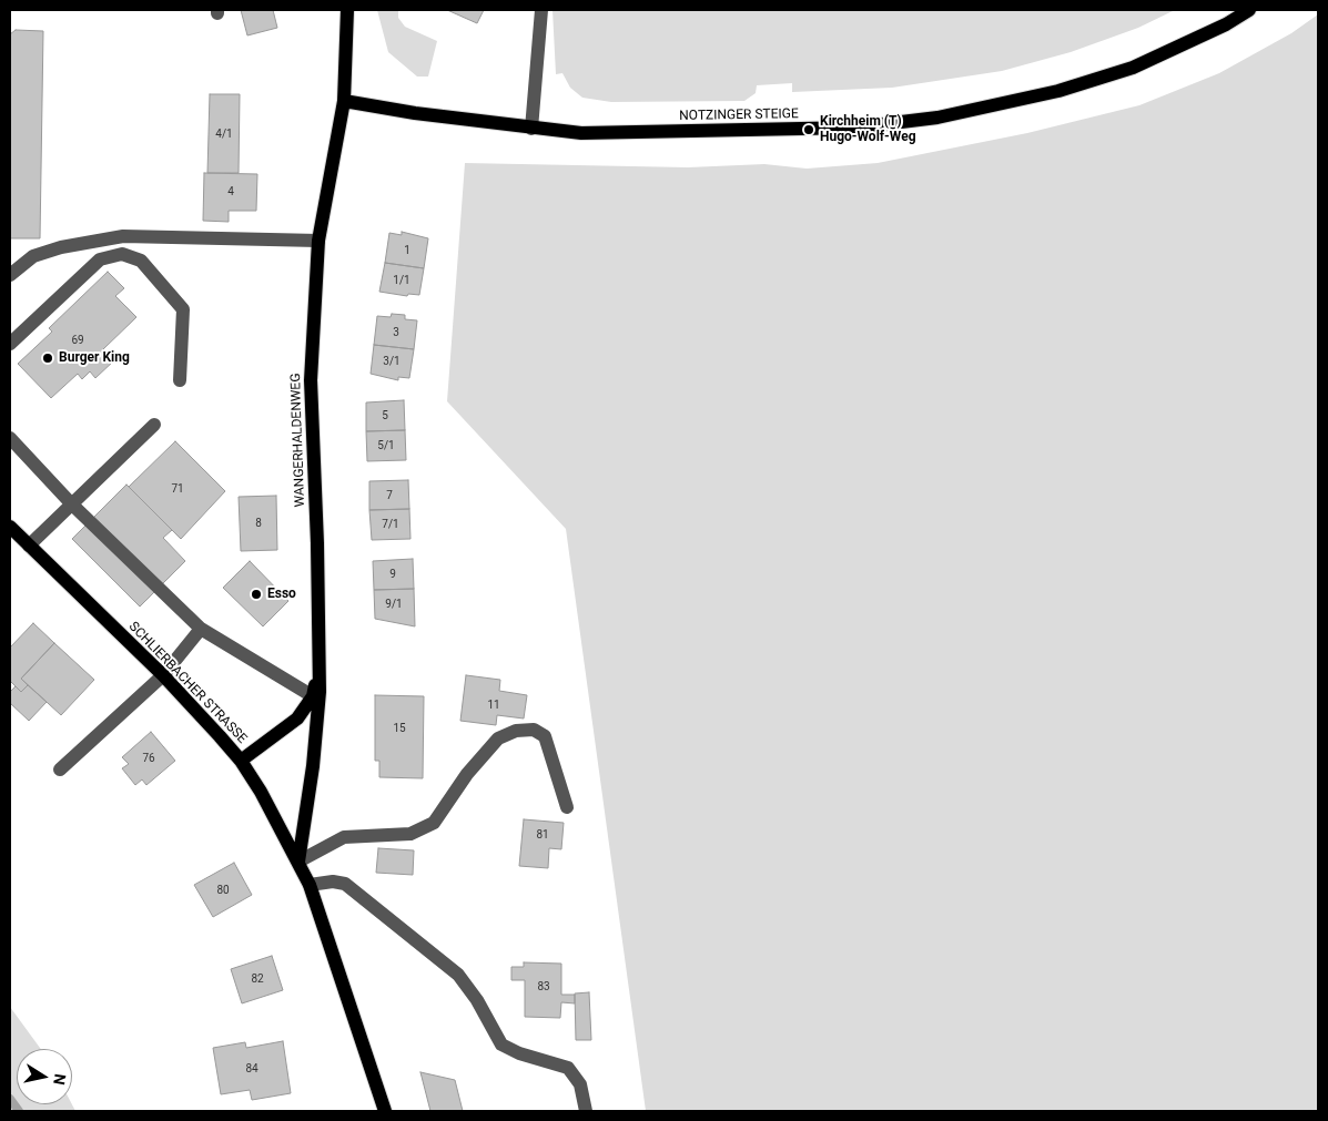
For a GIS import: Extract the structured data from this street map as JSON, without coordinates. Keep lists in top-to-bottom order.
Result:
{
  "streets": {
    "main road": ["NOTZINGER STEIGE", "WANGERHALDENWEG", "SCHLIERBACHER STRASSE"]
  },
  "crossings": [
    ["NOTZINGER STEIGE", "WANGERHALDENWEG"],
    ["WANGERHALDENWEG", "SCHLIERBACHER STRASSE"]
  ],
  "places": ["Kirchheim (T) Hugo-Wolf-Weg", "Burger King", "Esso"],
  "house_numbers": [
    "4/1",
    "4",
    "1",
    "1/1",
    "3",
    "69",
    "3/1",
    "5",
    "5/1",
    "71",
    "7",
    "8",
    "7/1",
    "9",
    "9/1",
    "11",
    "15",
    "76",
    "81",
    "80",
    "82",
    "83",
    "84"
  ],
  "north": "right"
}
